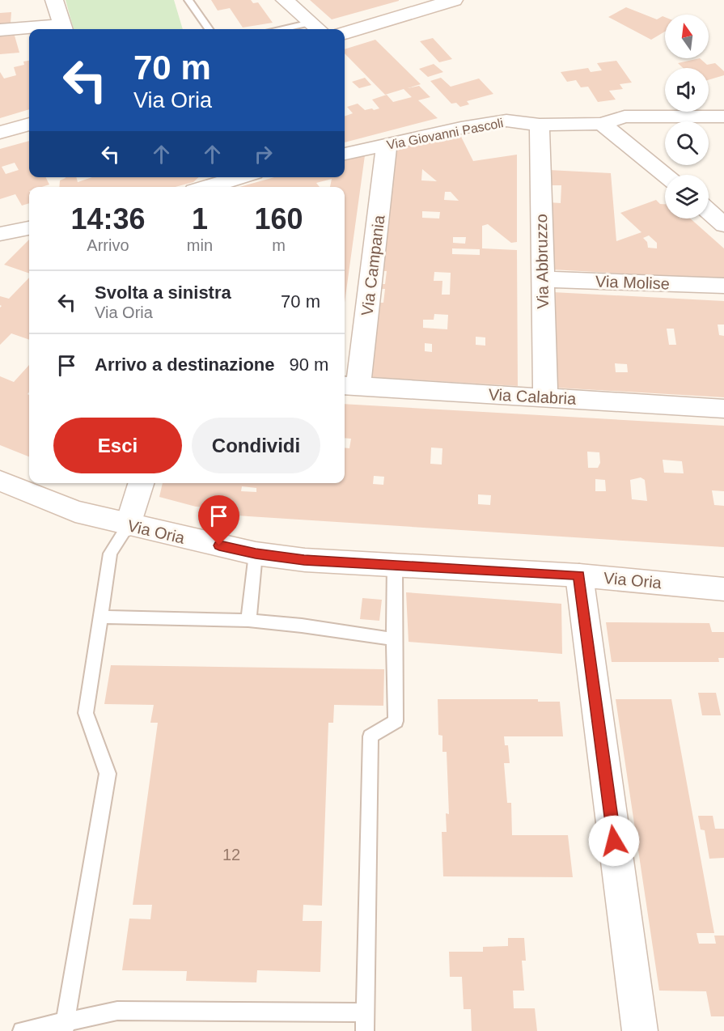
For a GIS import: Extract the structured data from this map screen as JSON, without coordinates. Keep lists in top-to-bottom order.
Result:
{
  "streets": {
    "street": [
      "Via Giovanni Pascoli",
      "Via Abbruzzo",
      "Via Campania",
      "Via Molise",
      "Via Calabria",
      "Via Oria"
    ]
  },
  "crossings": [
    ["Via Giovanni Pascoli", "Via Abbruzzo"],
    ["Via Giovanni Pascoli", "Via Campania"],
    ["Via Abbruzzo", "Via Molise"],
    ["Via Abbruzzo", "Via Calabria"],
    ["Via Campania", "Via Calabria"]
  ],
  "house_numbers": ["12"],
  "north": "top",
  "page": {
    "turn": ["70 m", "Via Oria"],
    "eta": [
      "14:36",
      "Arrivo",
      "1",
      "min",
      "160",
      "m"
    ],
    "list": [
      {
        "name": "Svolta a sinistra",
        "note": "Via Oria",
        "value": "70 m"
      },
      {
        "name": "Arrivo a destinazione",
        "value": "90 m"
      }
    ],
    "buttons": ["Esci", "Condividi"]
  }
}
